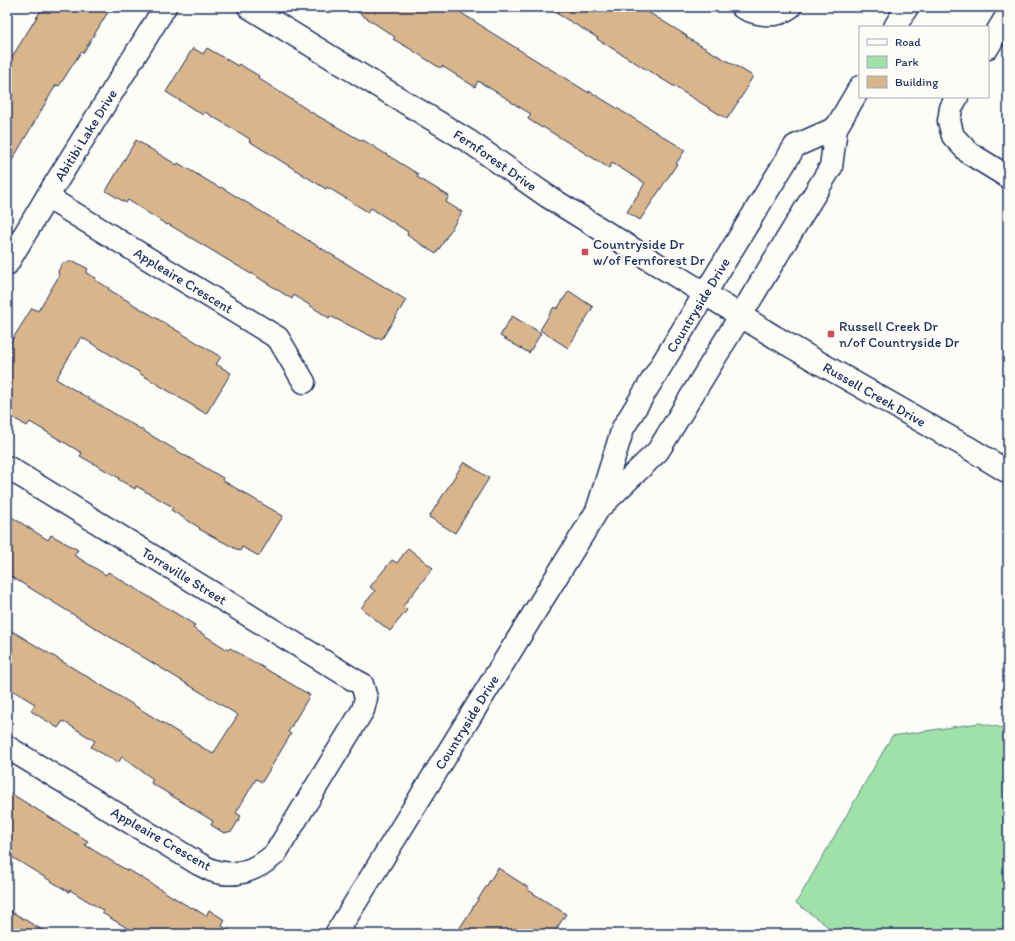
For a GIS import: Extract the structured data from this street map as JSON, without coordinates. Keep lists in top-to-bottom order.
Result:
{
  "streets": {
    "street": [
      "Abitibi Lake Drive",
      "Fernforest Drive",
      "Appleaire Crescent",
      "Countryside Drive",
      "Russell Creek Drive",
      "Torraville Street"
    ]
  },
  "crossings": [
    ["Abitibi Lake Drive", "Appleaire Crescent"],
    ["Fernforest Drive", "Countryside Drive"],
    ["Fernforest Drive", "Russell Creek Drive"],
    ["Appleaire Crescent", "Torraville Street"],
    ["Countryside Drive", "Russell Creek Drive"]
  ],
  "places": {
    "transit": ["Countryside Dr w/of Fernforest Dr", "Russell Creek Dr n/of Countryside Dr"]
  },
  "legend": ["Road", "Park", "Building"]
}
